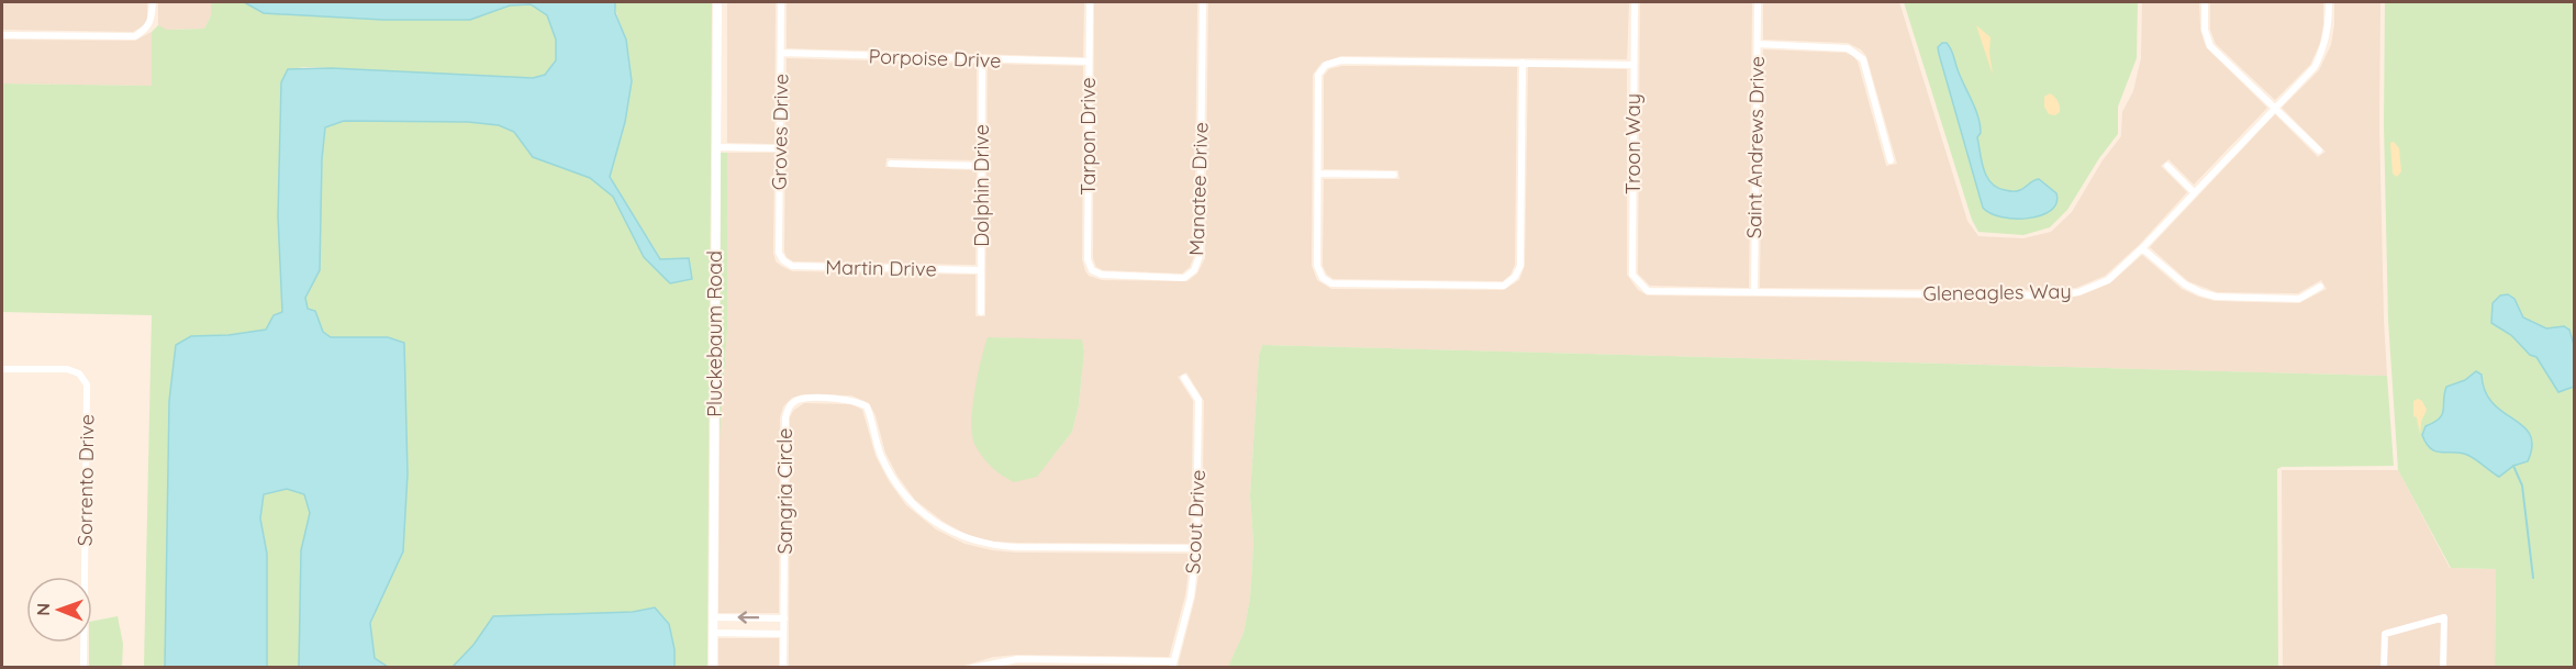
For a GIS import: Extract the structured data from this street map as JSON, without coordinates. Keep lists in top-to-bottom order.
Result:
{
  "streets": {
    "street": [
      "Porpoise Drive",
      "Groves Drive",
      "Tarpon Drive",
      "Troon Way",
      "Saint Andrews Drive",
      "Dolphin Drive",
      "Manatee Drive",
      "Martin Drive",
      "Gleneagles Way",
      "Pluckebaum Road",
      "Sorrento Drive",
      "Sangria Circle",
      "Scout Drive"
    ]
  },
  "crossings": [
    ["Porpoise Drive", "Groves Drive"],
    ["Porpoise Drive", "Tarpon Drive"],
    ["Porpoise Drive", "Dolphin Drive"],
    ["Groves Drive", "Martin Drive"],
    ["Tarpon Drive", "Manatee Drive"],
    ["Troon Way", "Gleneagles Way"],
    ["Saint Andrews Drive", "Gleneagles Way"],
    ["Dolphin Drive", "Martin Drive"],
    ["Sangria Circle", "Scout Drive"]
  ],
  "north": "left"
}
